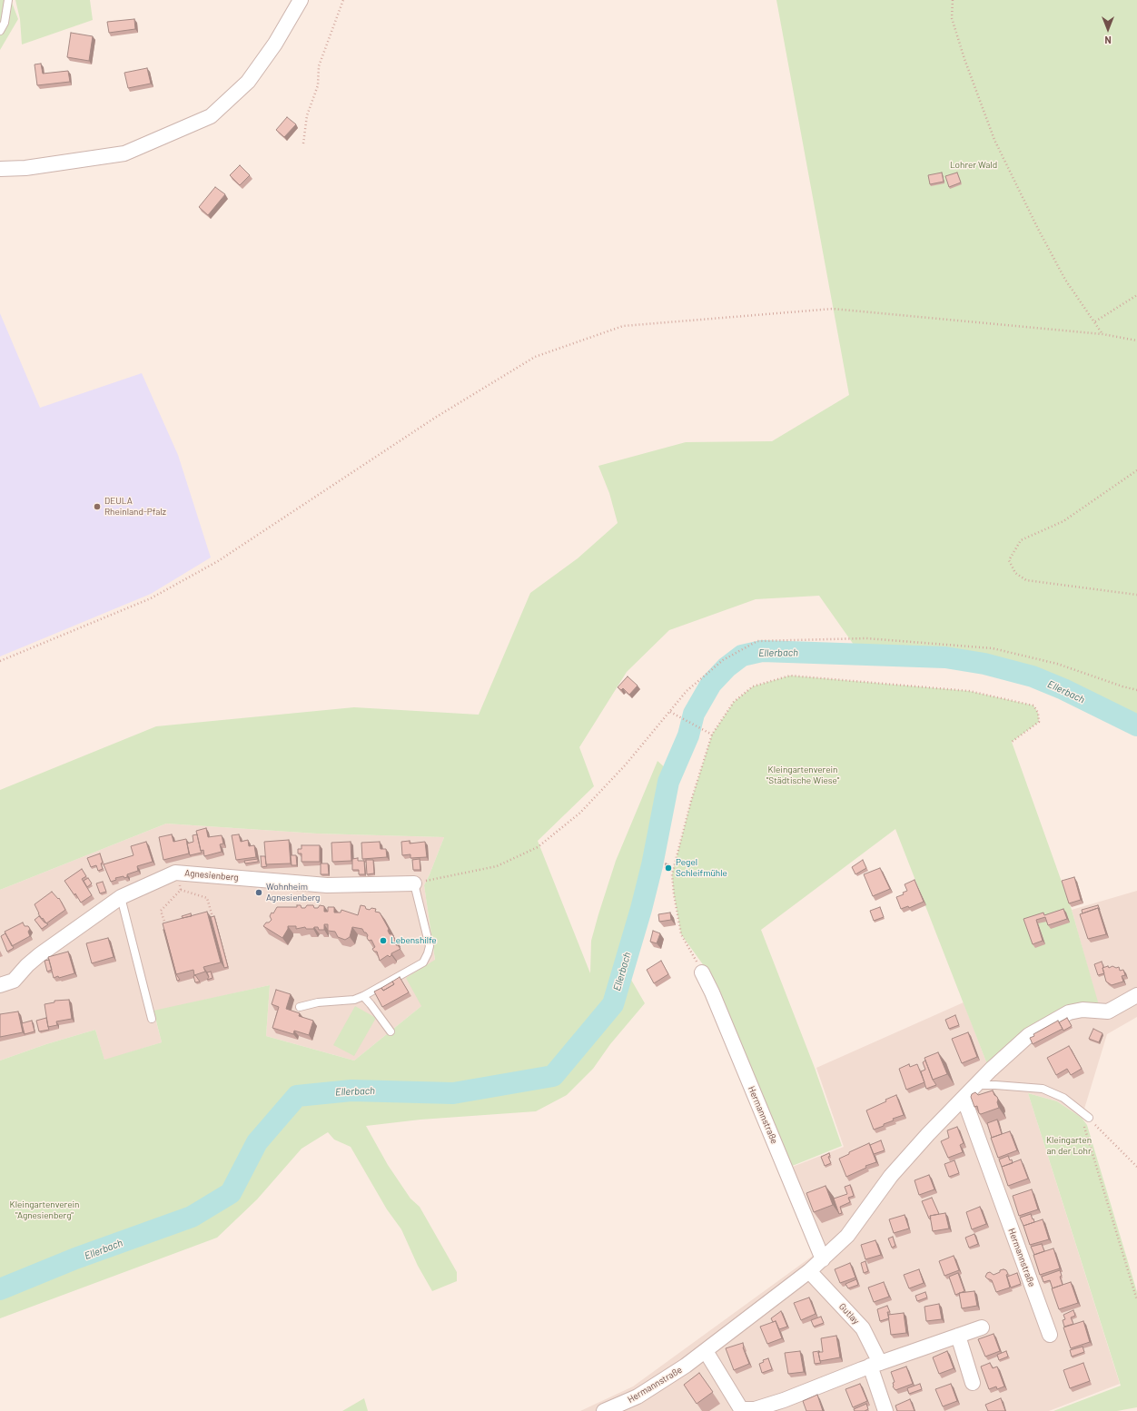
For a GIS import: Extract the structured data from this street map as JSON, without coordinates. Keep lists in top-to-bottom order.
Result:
{
  "streets": {
    "street": ["Agnesienberg", "Hermannstraße", "Gutlay"]
  },
  "crossings": [
    ["Hermannstraße", "Gutlay"]
  ],
  "water": ["Ellerbach"],
  "parks": [
    "Lohrer Wald",
    "Kleingartenverein \"Städtische Wiese\"",
    "Kleingarten an der Lohr",
    "Kleingartenverein \"Agnesienberg\""
  ],
  "places": [
    "DEULA Rheinland-Pfalz",
    "Pegel Schleifmühle",
    "Wohnheim Agnesienberg",
    "Lebenshilfe"
  ],
  "north": "bottom"
}
